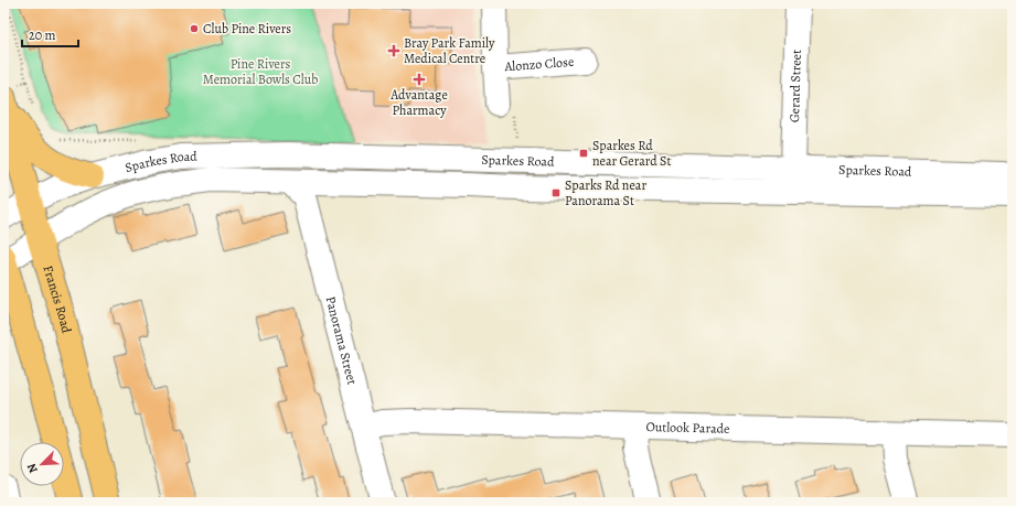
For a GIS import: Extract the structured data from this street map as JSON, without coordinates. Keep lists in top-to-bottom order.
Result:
{
  "streets": {
    "main road": ["Francis Road"],
    "street": [
      "Alonzo Close",
      "Gerard Street",
      "Sparkes Road",
      "Panorama Street",
      "Outlook Parade"
    ]
  },
  "crossings": [
    ["Gerard Street", "Sparkes Road"],
    ["Sparkes Road", "Francis Road"],
    ["Sparkes Road", "Panorama Street"],
    ["Panorama Street", "Outlook Parade"]
  ],
  "parks": ["Pine Rivers Memorial Bowls Club"],
  "places": {
    "other": ["Club Pine Rivers"],
    "health": ["Bray Park Family Medical Centre", "Advantage Pharmacy"],
    "transit": ["Sparkes Rd near Gerard St", "Sparks Rd near Panorama St"]
  },
  "scale_bar": "20 m",
  "north": "bottom left"
}
